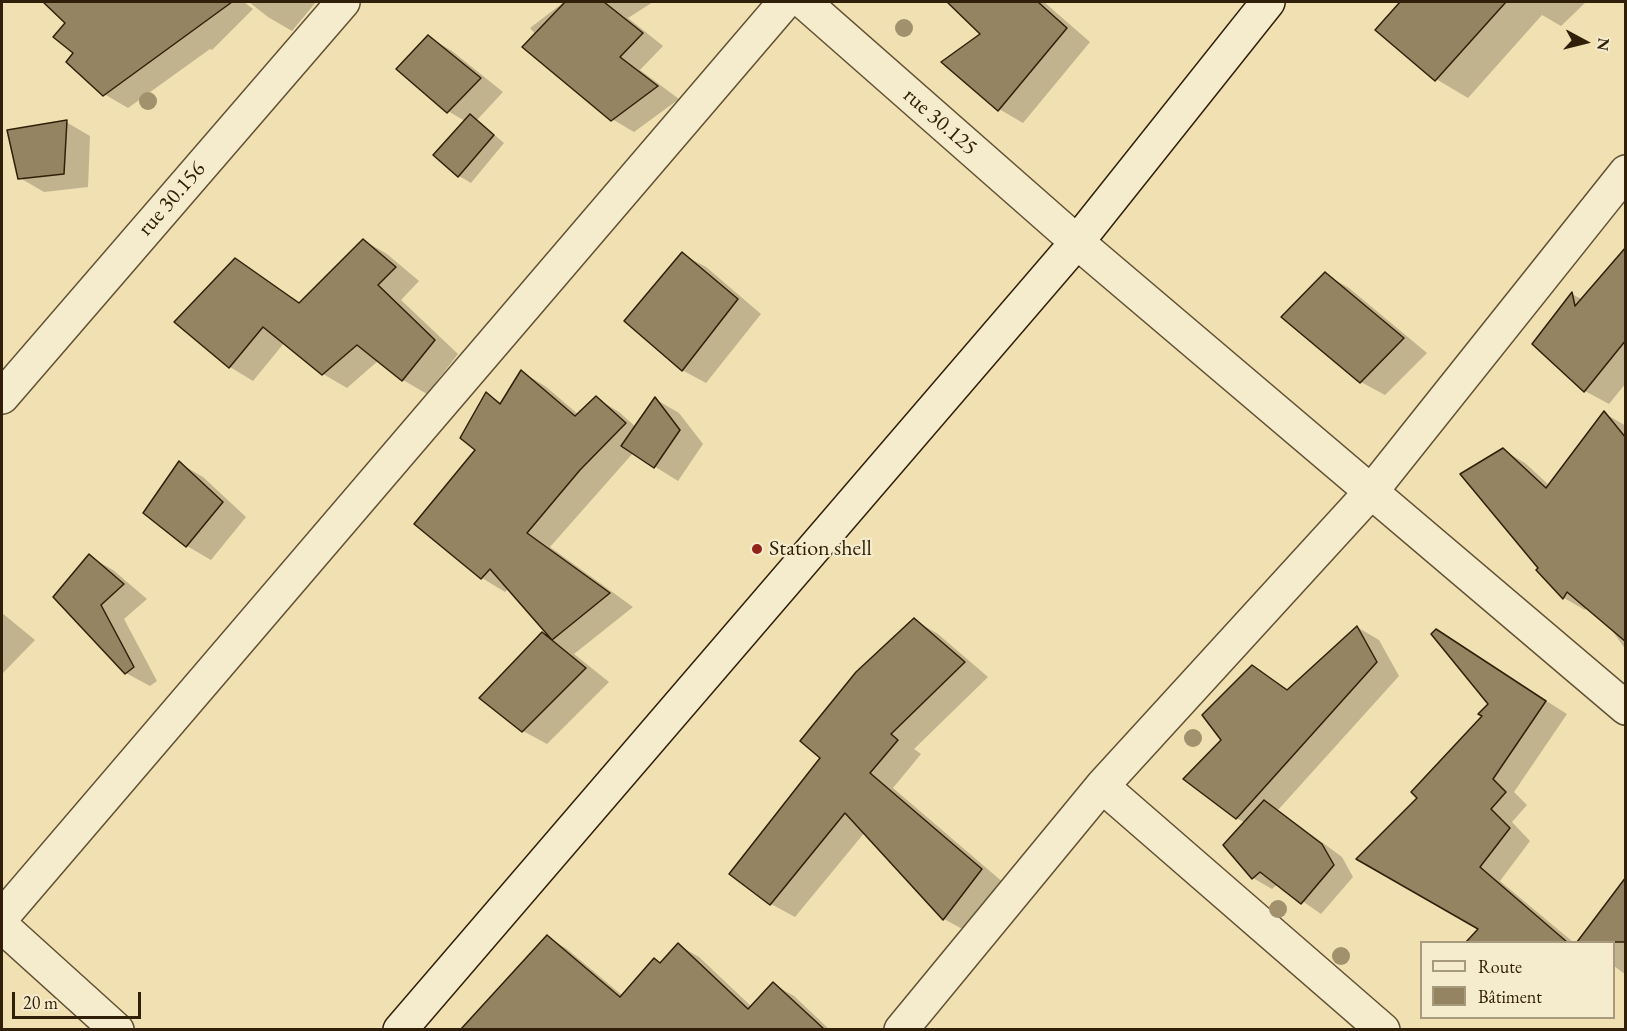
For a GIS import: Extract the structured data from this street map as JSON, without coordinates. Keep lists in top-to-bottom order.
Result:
{
  "streets": {
    "street": ["rue 30.125", "rue 30.156"]
  },
  "places": ["Station shell"],
  "legend": ["Route", "Bâtiment"],
  "scale_bar": "20 m",
  "north": "right"
}
